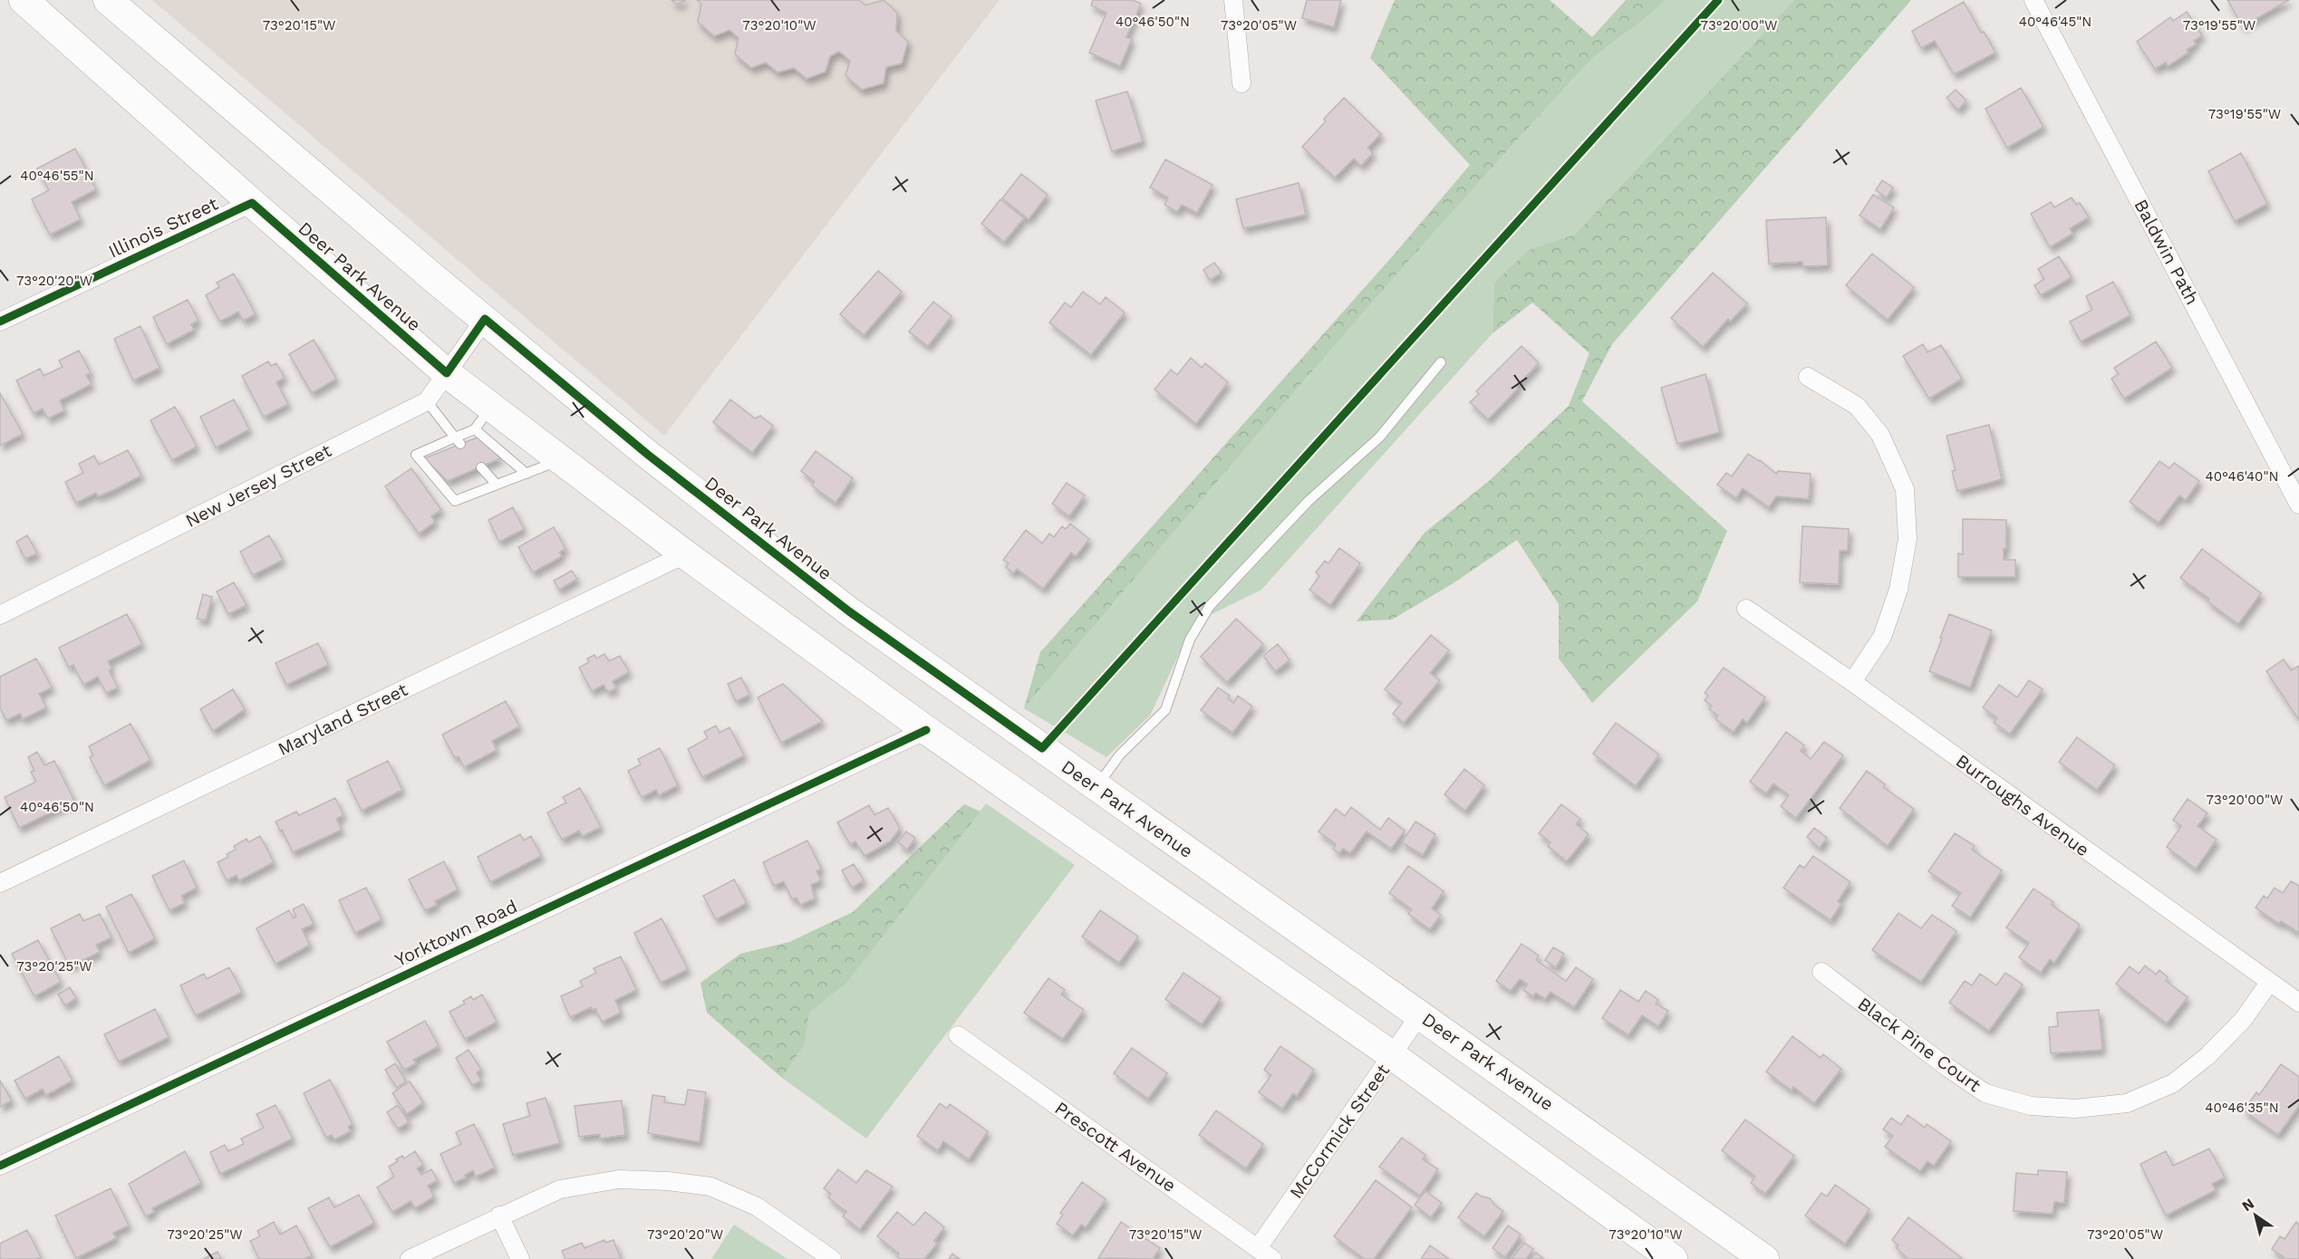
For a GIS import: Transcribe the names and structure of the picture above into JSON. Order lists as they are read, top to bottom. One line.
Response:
{"streets":{"main road":["Deer Park Avenue"],"street":["Illinois Street","Baldwin Path","New Jersey Street","Maryland Street","Burroughs Avenue","Yorktown Road","Black Pine Court","McCormick Street","Prescott Avenue"]},"crossings":[["Illinois Street","Deer Park Avenue"],["Deer Park Avenue","New Jersey Street"],["Deer Park Avenue","Maryland Street"],["Deer Park Avenue","Yorktown Road"],["Deer Park Avenue","McCormick Street"],["Burroughs Avenue","Black Pine Court"],["McCormick Street","Prescott Avenue"]],"north":"top left","coordinates":["40°46'50\"N","40°46'45\"N","73°20'10\"W","73°20'05\"W","73°20'15\"W","73°20'00\"W","73°19'55\"W","40°46'55\"N","73°20'20\"W","40°46'40\"N","73°20'25\"W","40°46'35\"N"]}
